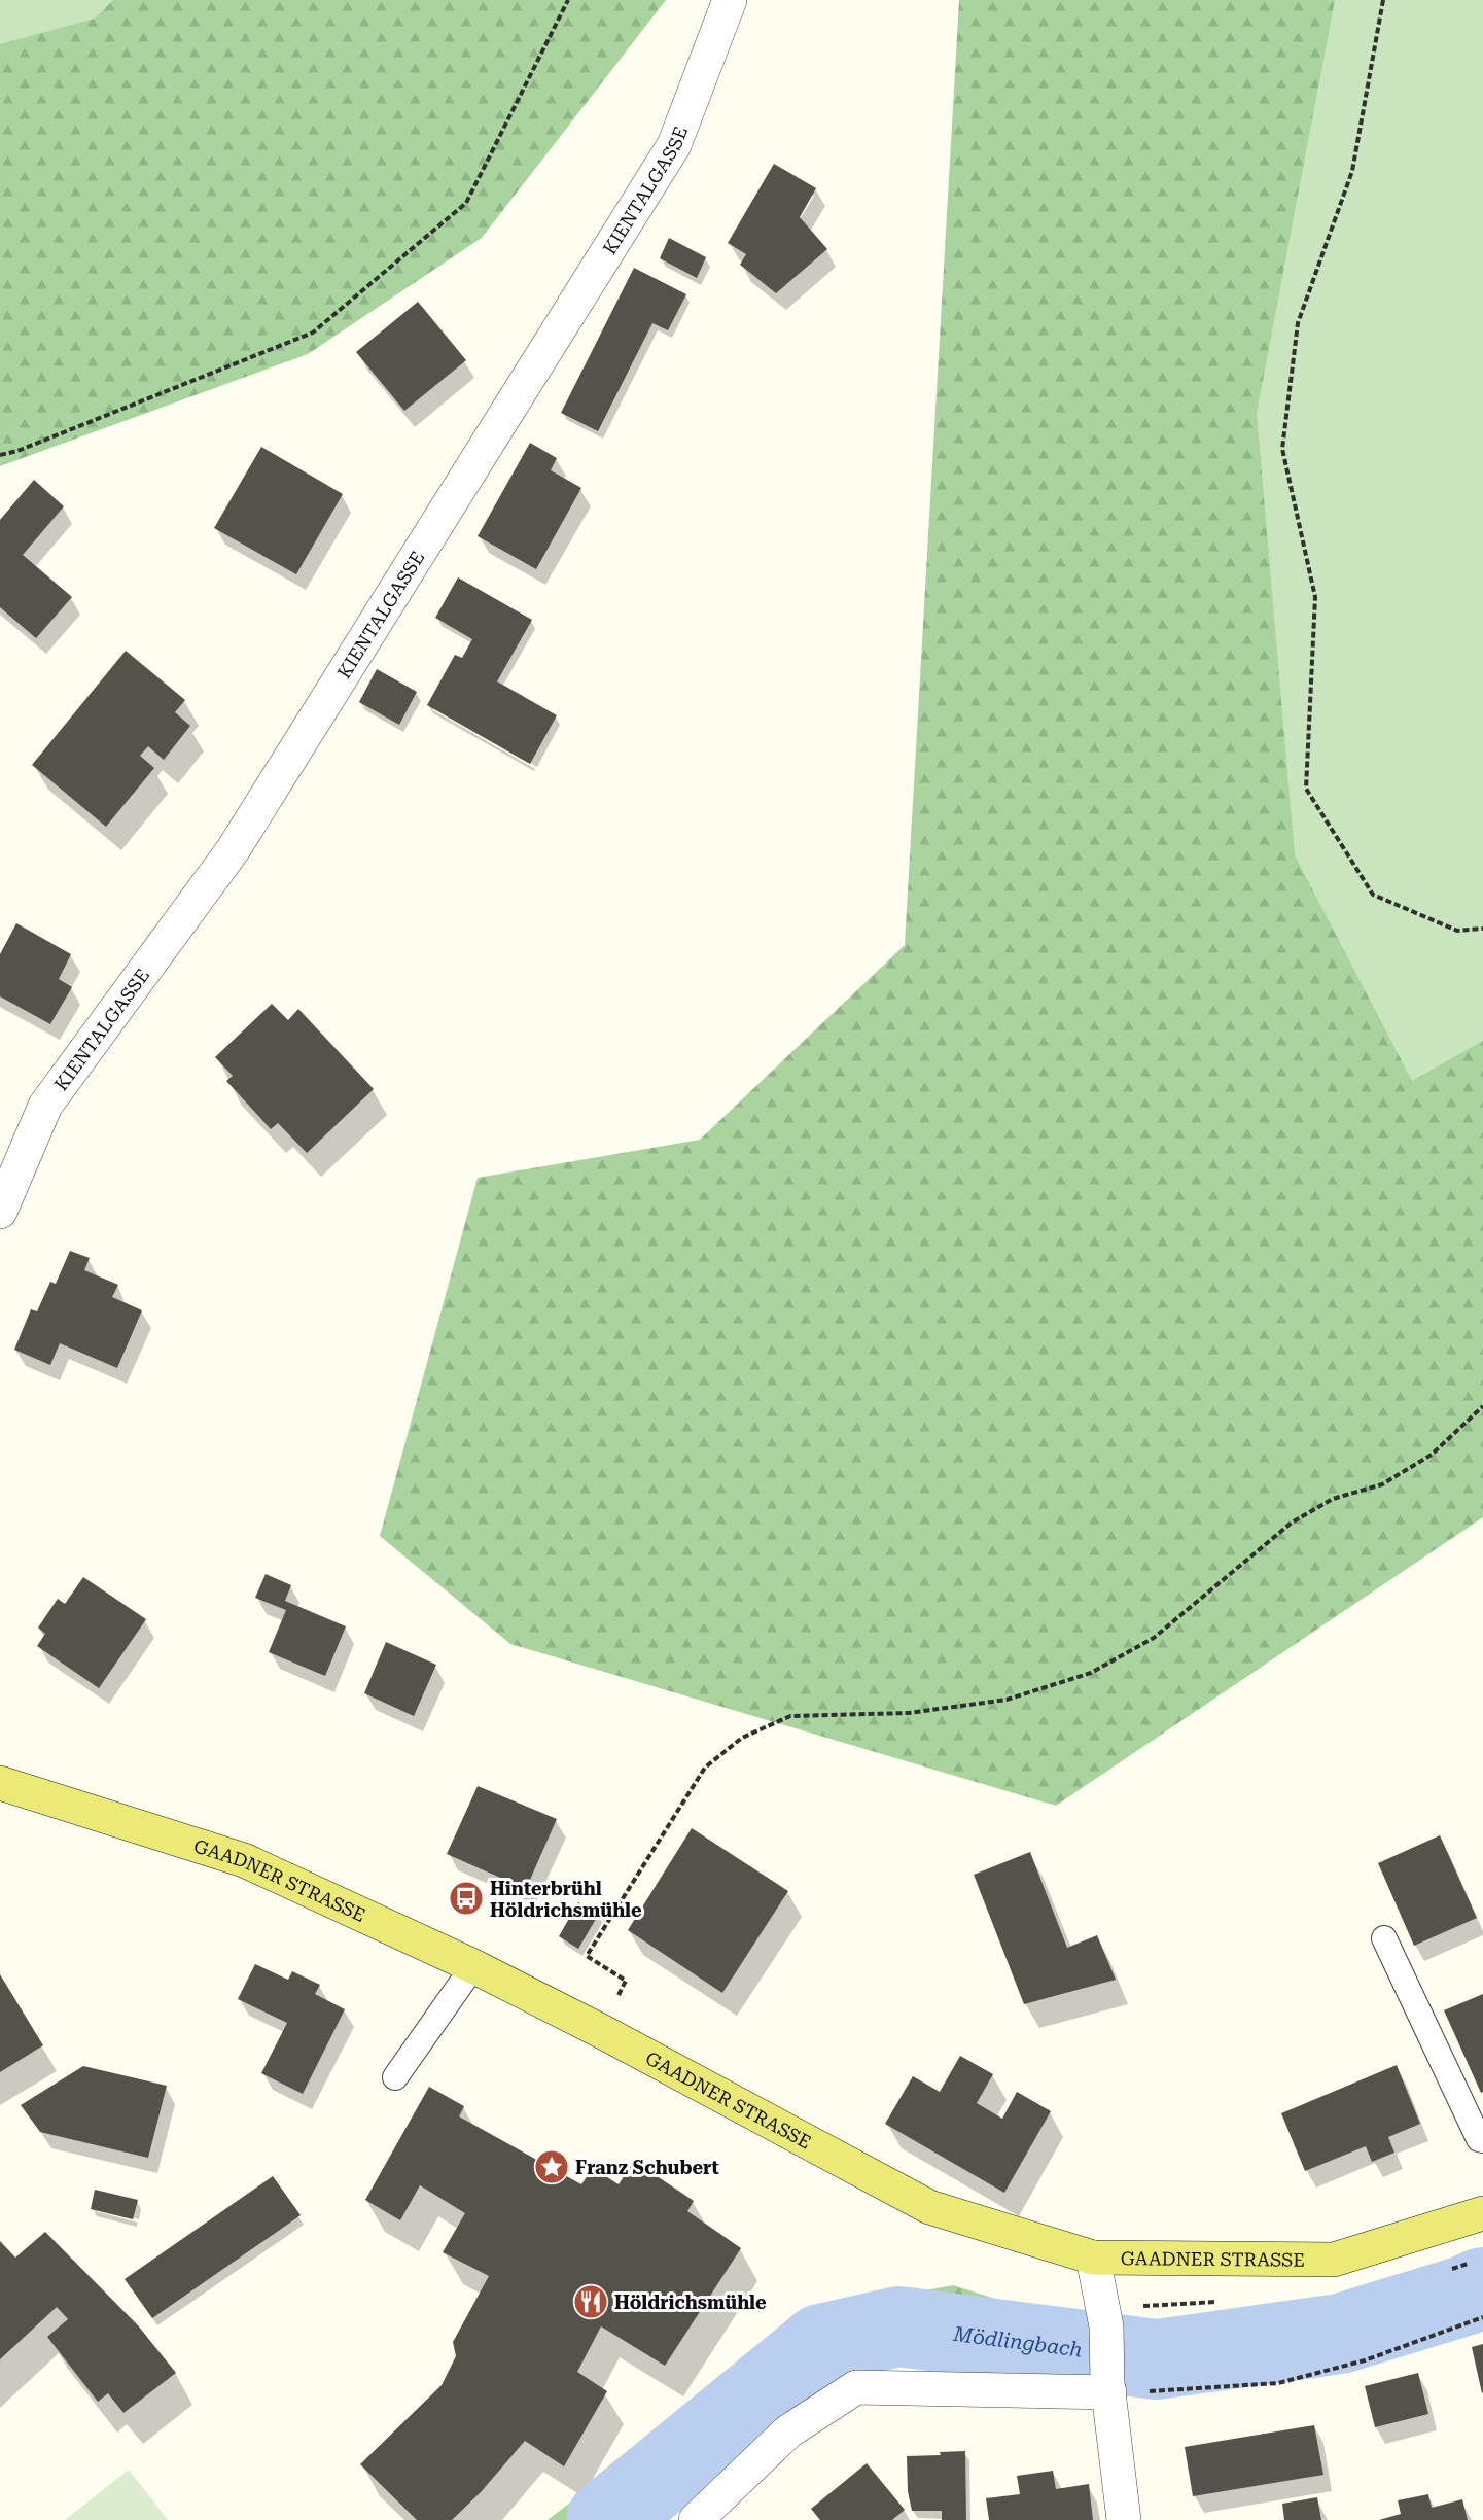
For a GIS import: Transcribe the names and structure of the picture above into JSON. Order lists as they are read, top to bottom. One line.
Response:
{"streets":{"main road":["GAADNER STRASSE"],"street":["KIENTALGASSE"]},"water":["Mödlingbach"],"places":{"bus stop":["Hinterbrühl Höldrichsmühle"],"place":["Franz Schubert"],"restaurant":["Höldrichsmühle"]}}
